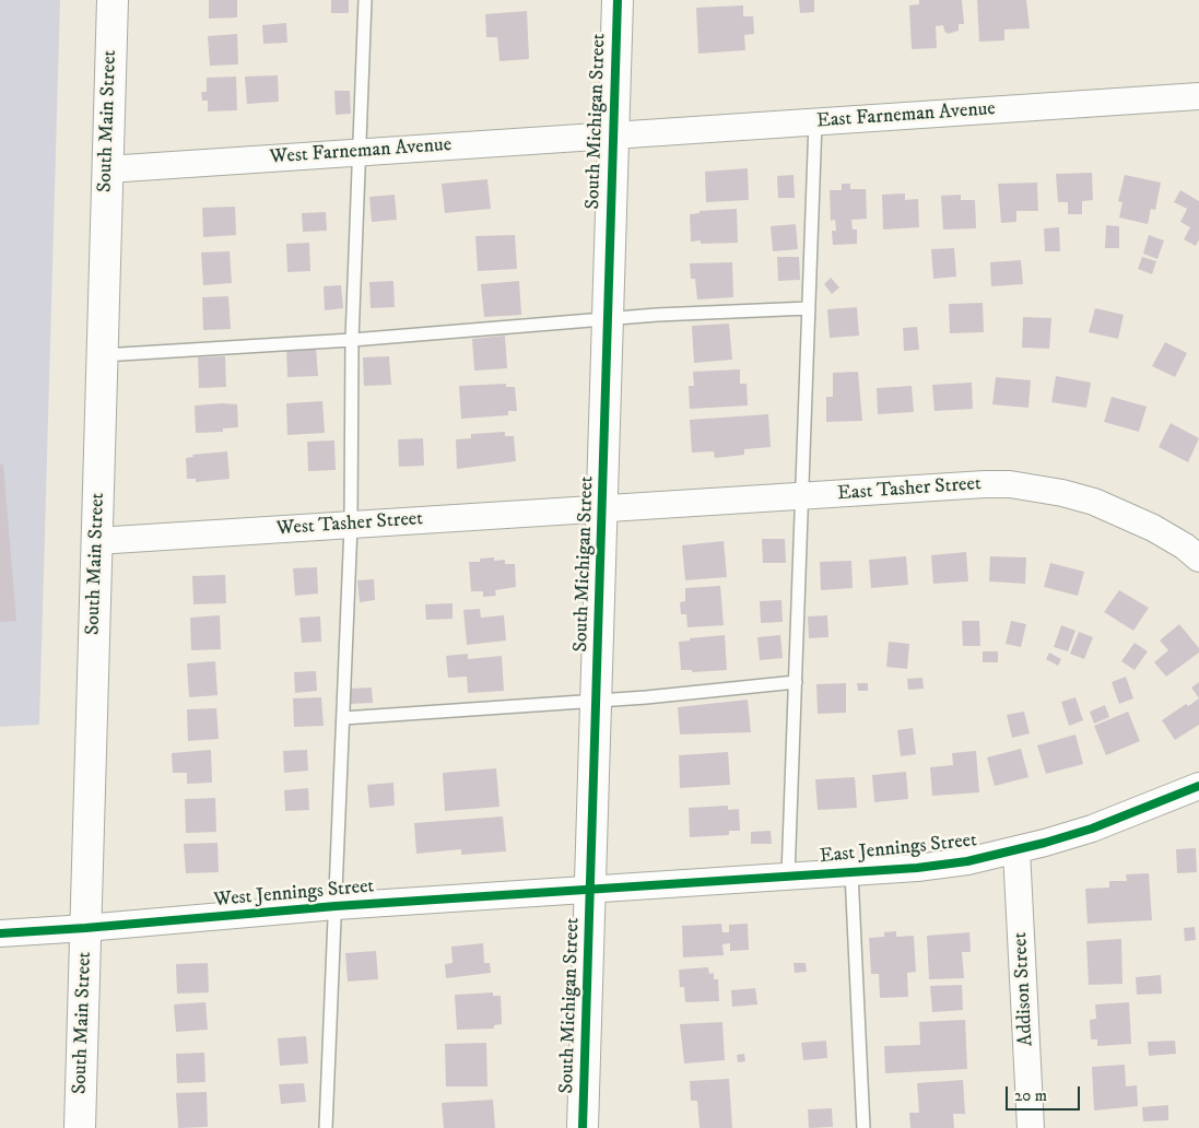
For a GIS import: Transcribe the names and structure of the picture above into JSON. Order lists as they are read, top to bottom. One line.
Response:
{"streets":{"main road":["South Main Street","South Michigan Street"],"street":["East Farneman Avenue","West Farneman Avenue","East Tasher Street","West Tasher Street","East Jennings Street","West Jennings Street","Addison Street"]},"crossings":[["East Farneman Avenue","South Michigan Street"],["East Farneman Avenue","West Farneman Avenue"],["South Main Street","West Farneman Avenue"],["South Main Street","West Tasher Street"],["South Main Street","West Jennings Street"],["South Michigan Street","West Farneman Avenue"],["South Michigan Street","East Tasher Street"],["South Michigan Street","West Tasher Street"],["South Michigan Street","East Jennings Street"],["South Michigan Street","West Jennings Street"],["East Tasher Street","West Tasher Street"],["East Jennings Street","West Jennings Street"],["East Jennings Street","Addison Street"]],"scale_bar":"20 m"}
